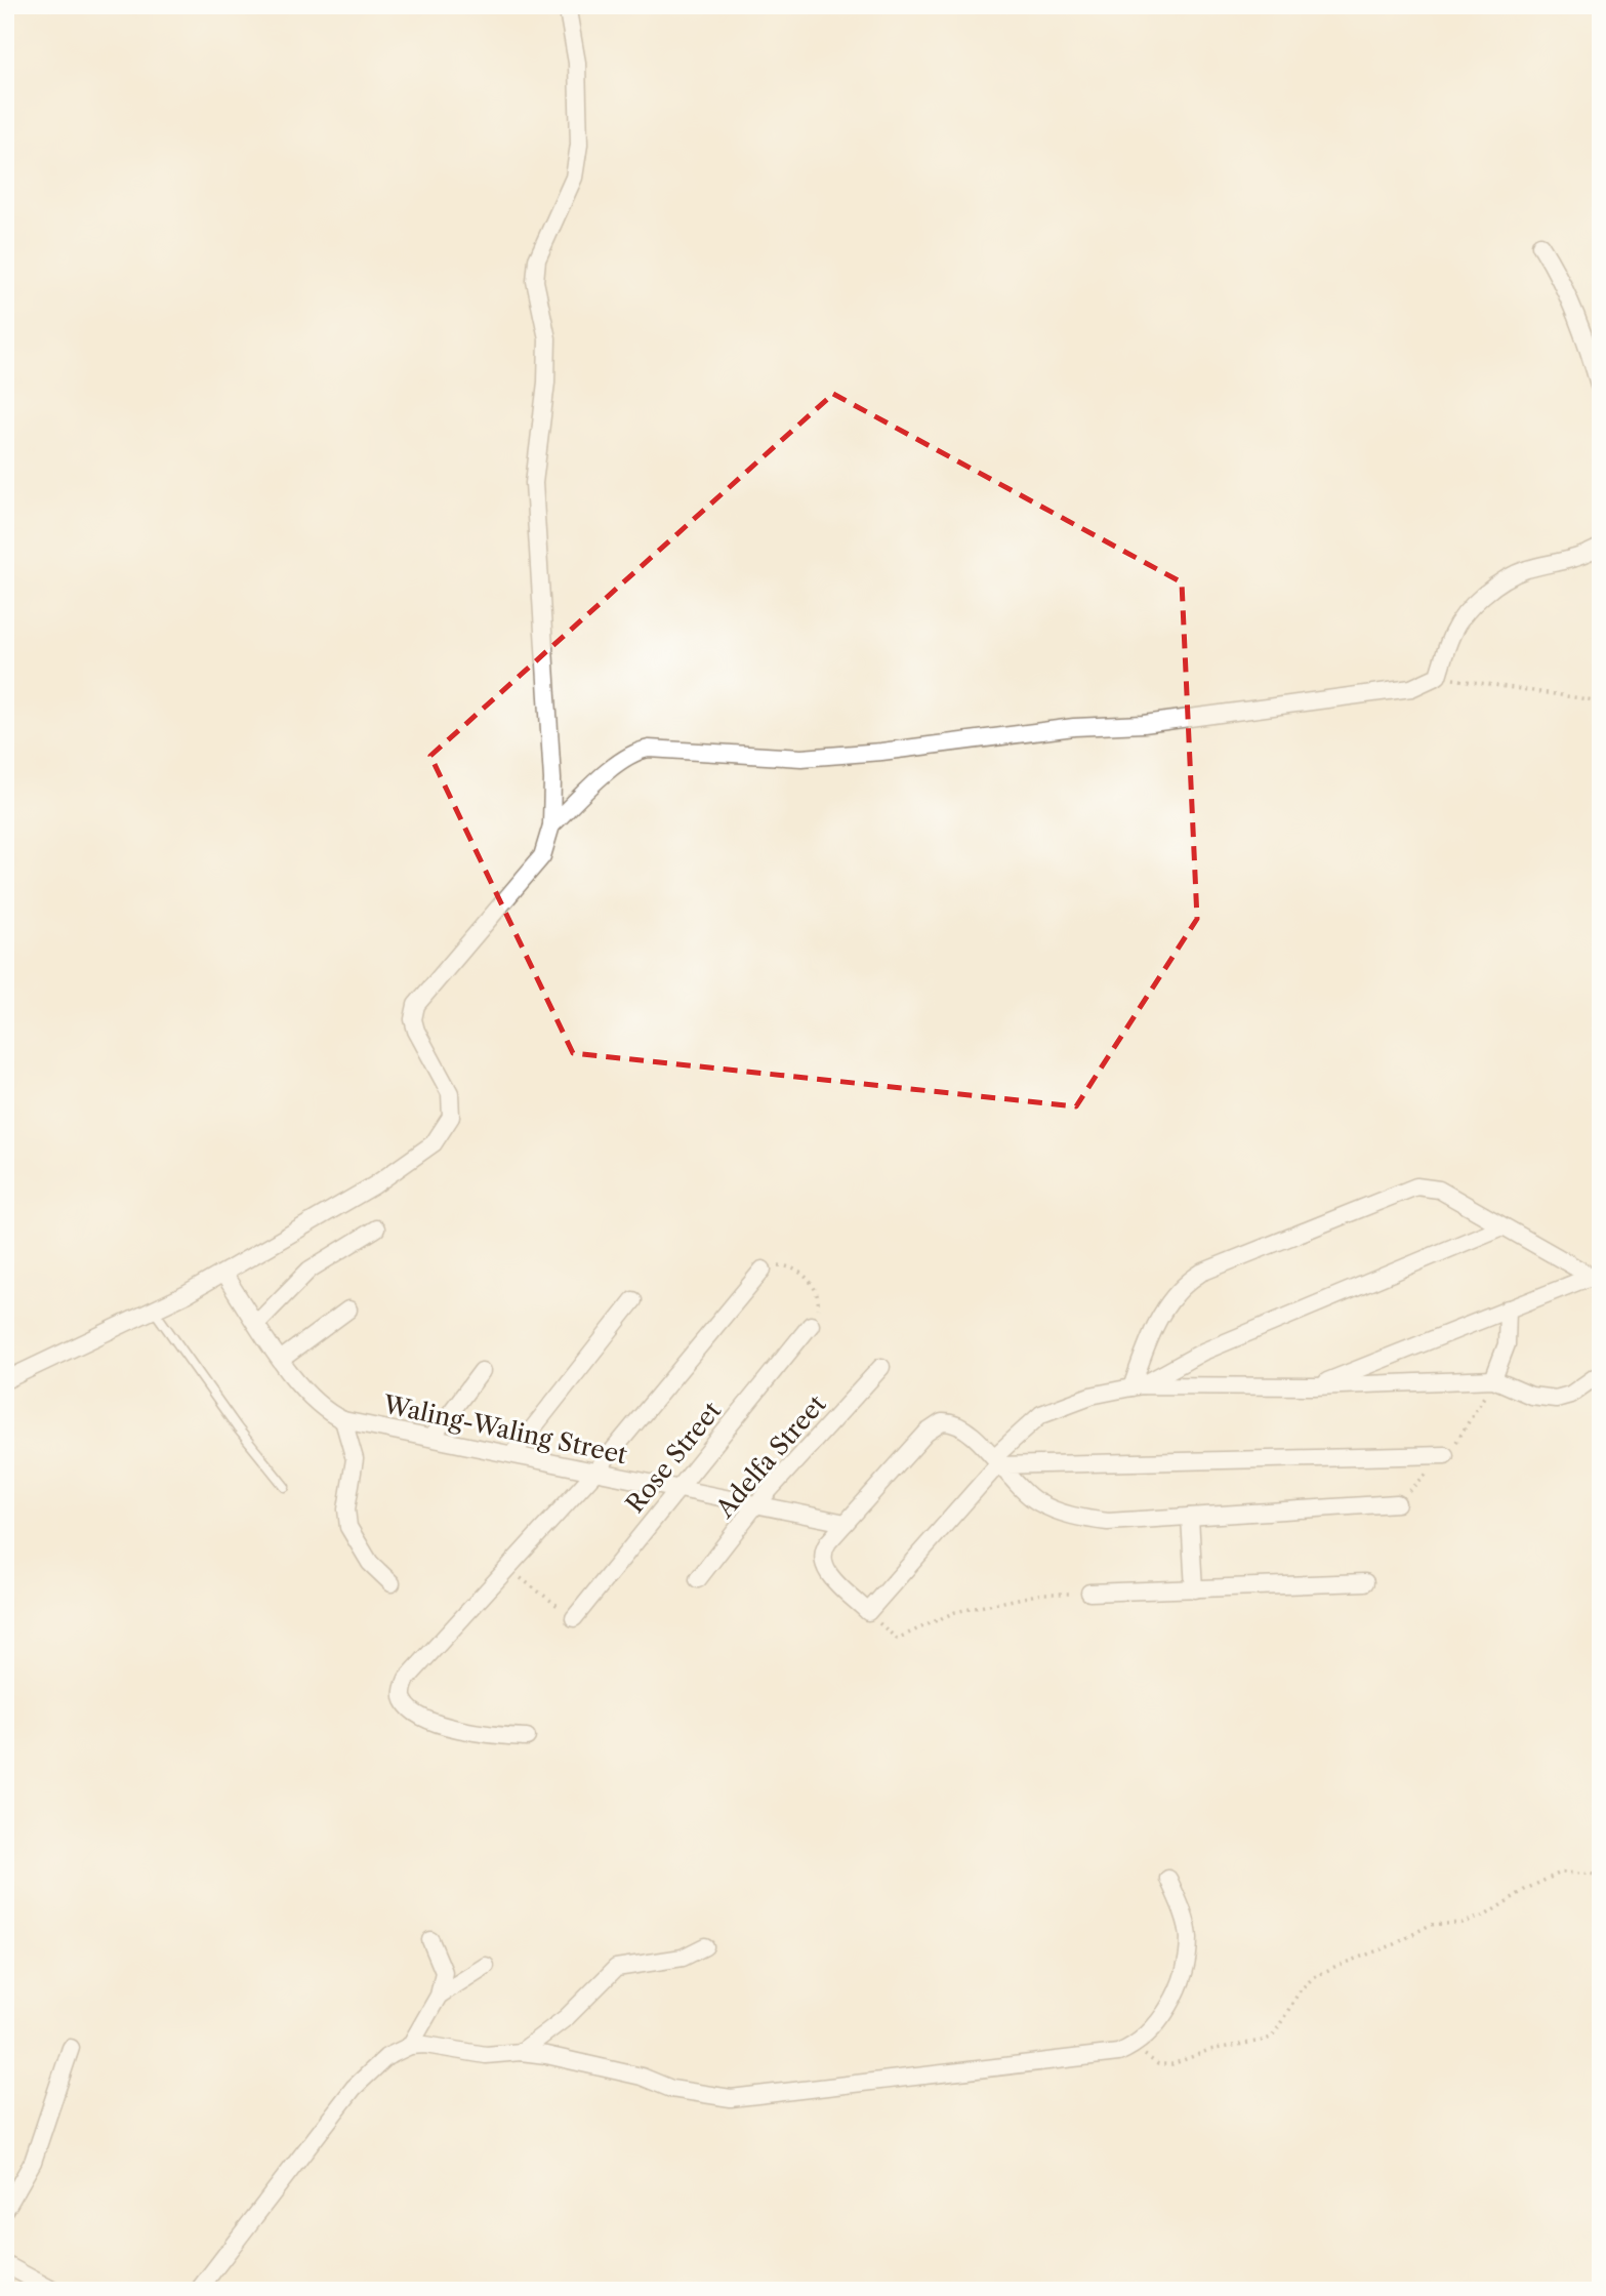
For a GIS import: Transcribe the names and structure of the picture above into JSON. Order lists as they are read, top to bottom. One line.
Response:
{"streets":{"street":["Waling-Waling Street","Adelfa Street","Rose Street"]},"crossings":[["Waling-Waling Street","Adelfa Street"],["Waling-Waling Street","Rose Street"]]}
